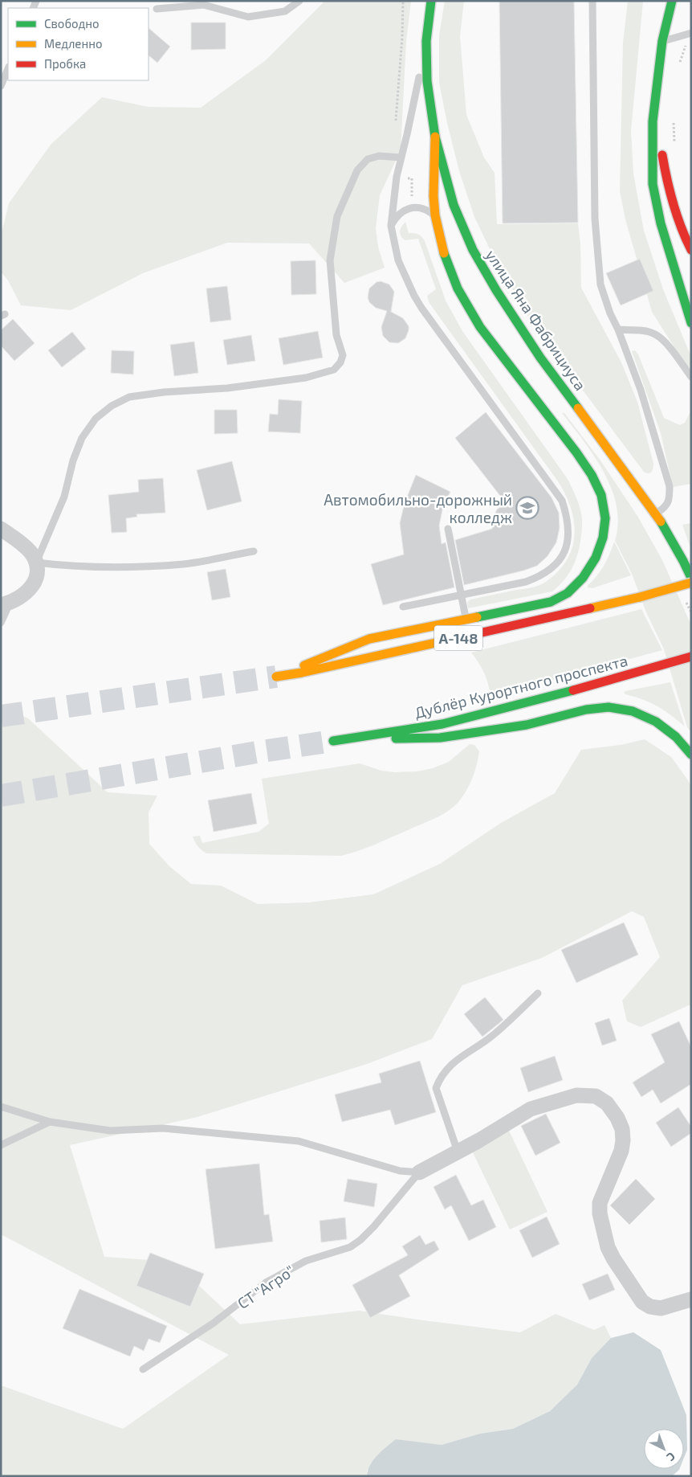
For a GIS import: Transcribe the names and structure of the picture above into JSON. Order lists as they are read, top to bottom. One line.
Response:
{"streets":{"main road":["улица Яна Фабрициуса","А-148","Дублёр Курортного проспекта"],"lane":["СТ \"Агро\""]},"crossings":[["улица Яна Фабрициуса","А-148"]],"places":{"school or university":["Автомобильно-дорожный колледж"]},"legend":["Свободно","Медленно","Пробка"],"north":"bottom right"}
